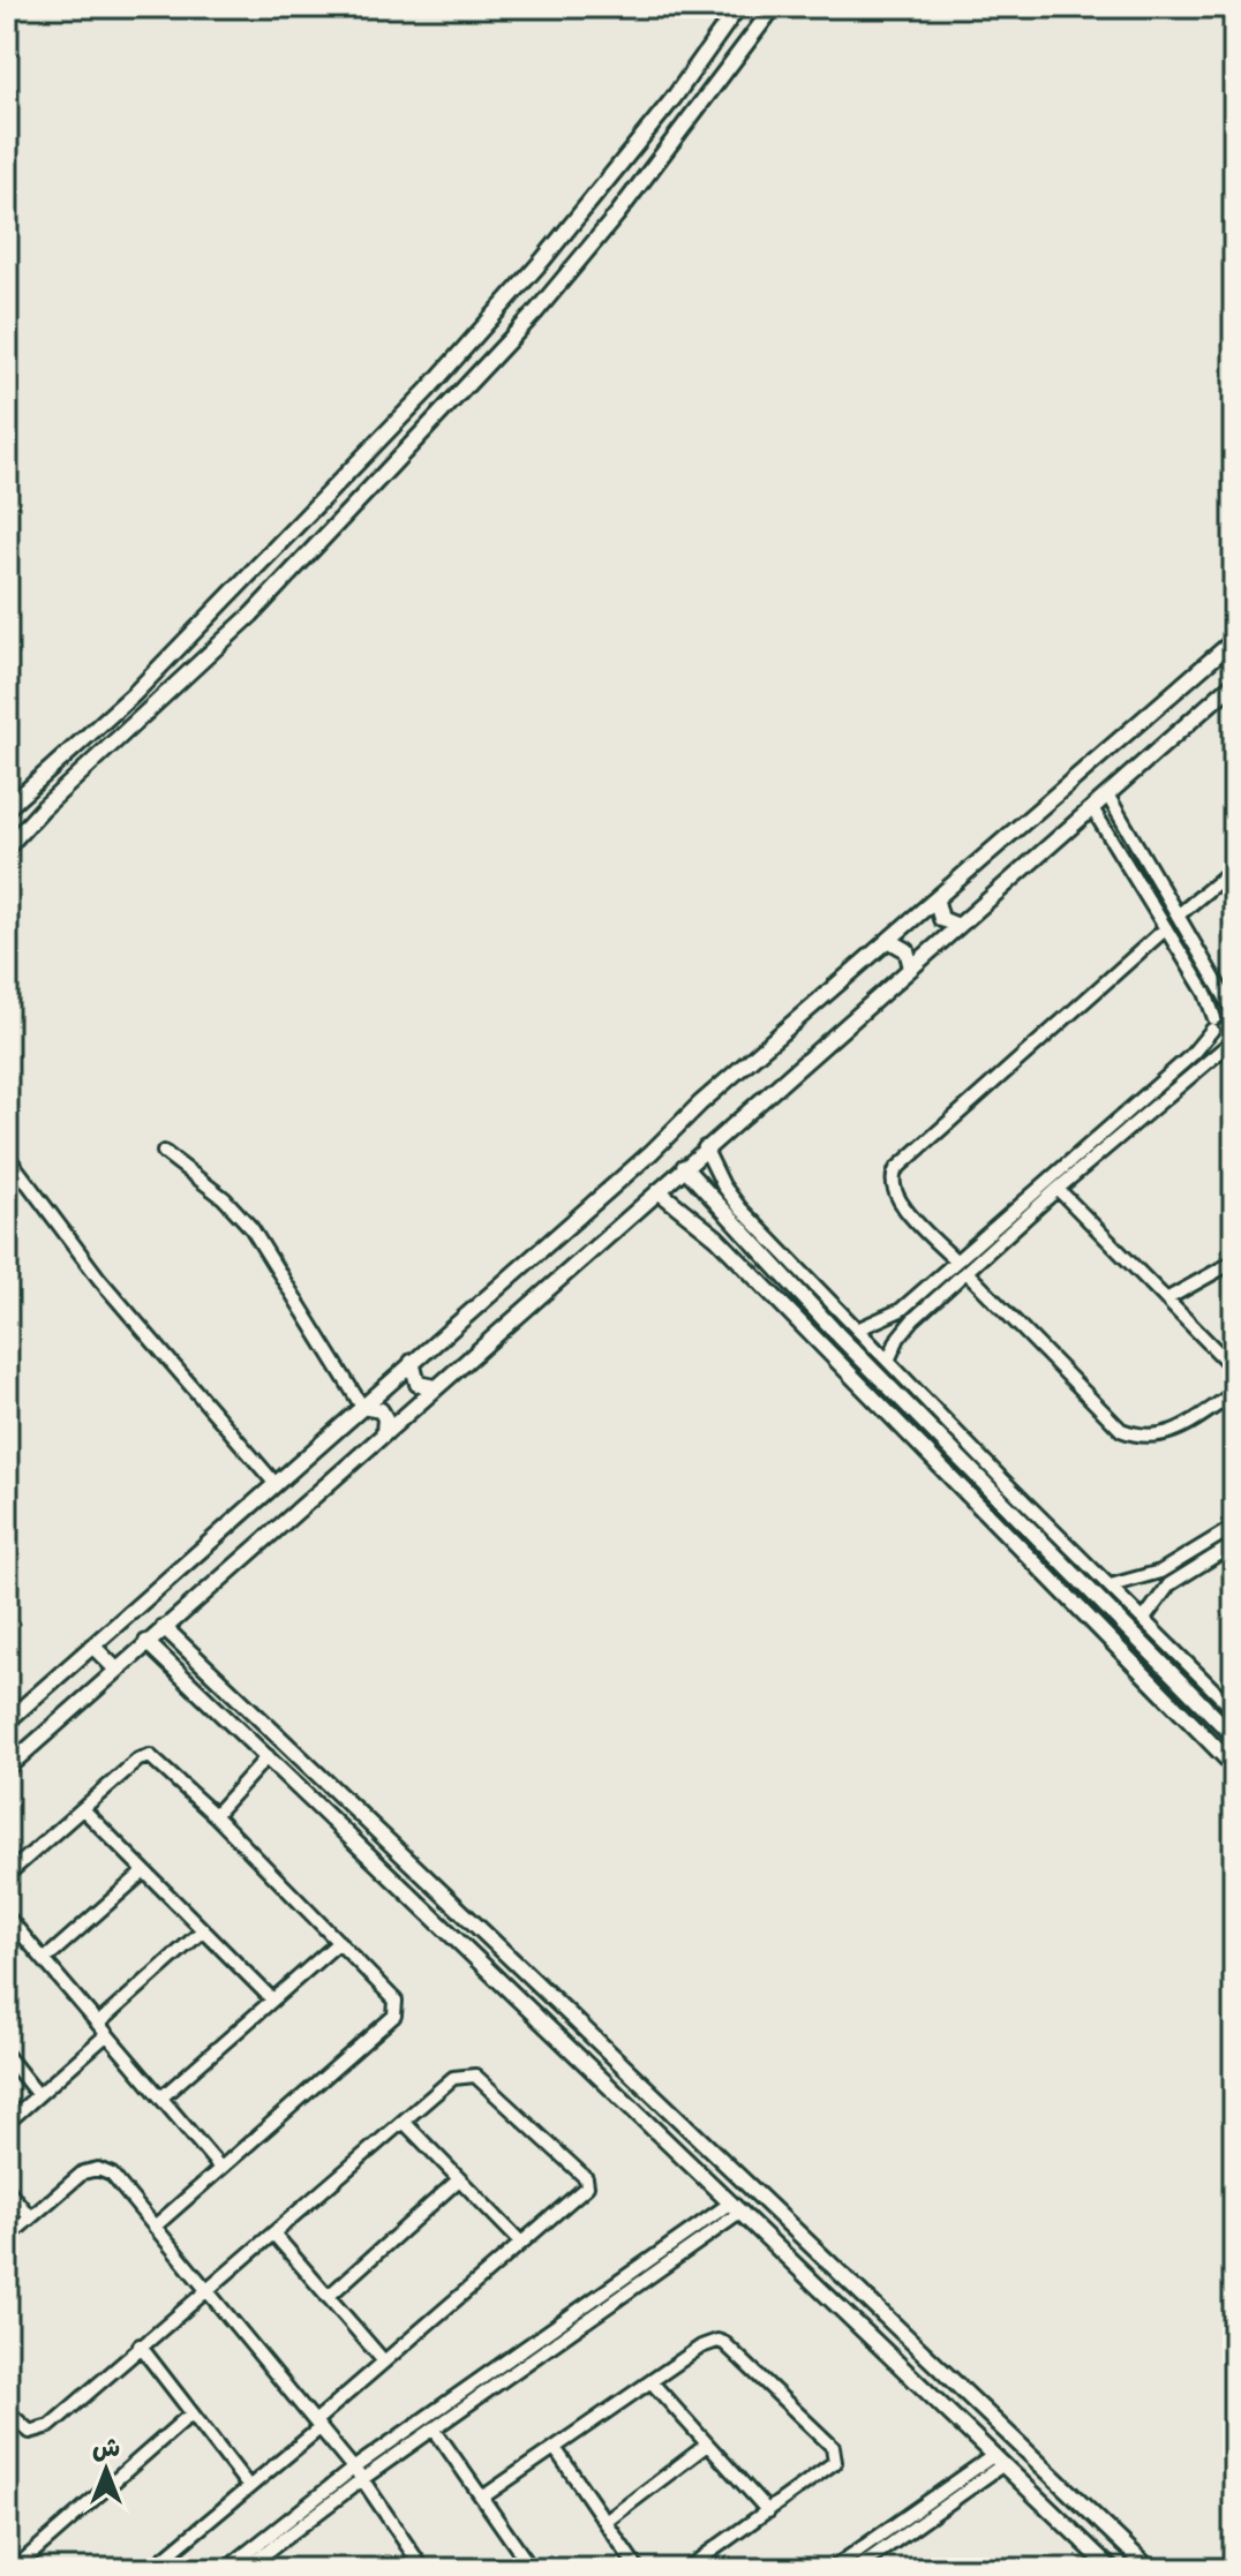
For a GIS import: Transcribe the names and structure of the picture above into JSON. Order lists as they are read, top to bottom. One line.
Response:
{"north":"top"}
